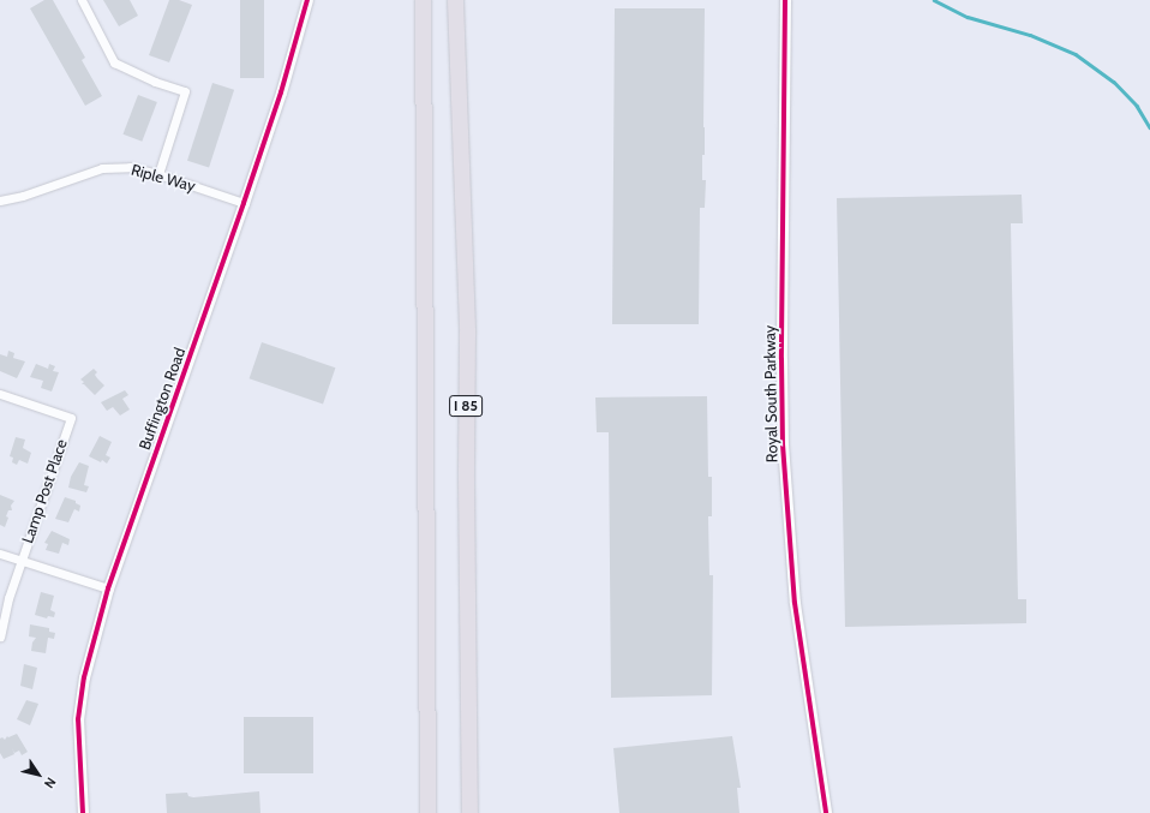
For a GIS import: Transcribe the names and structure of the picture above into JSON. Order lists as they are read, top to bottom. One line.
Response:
{"streets":{"highway":["I 85"],"street":["Riple Way","Royal South Parkway","Buffington Road","Lamp Post Place"]},"crossings":[["Riple Way","Buffington Road"]],"north":"bottom right"}
